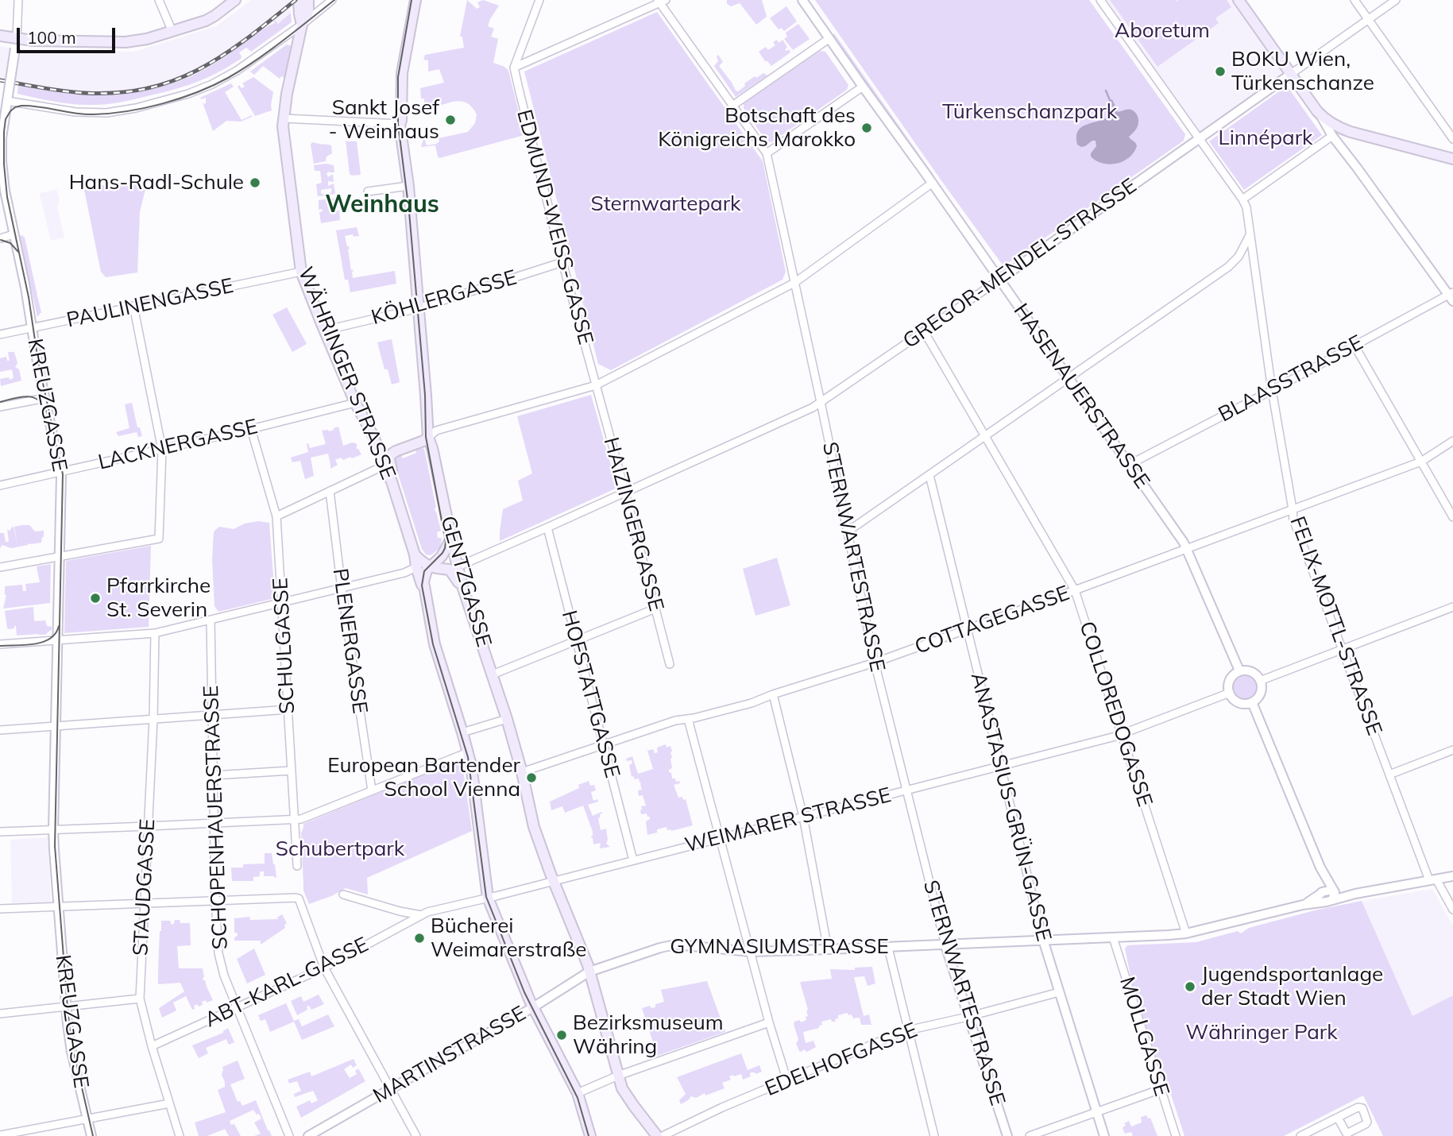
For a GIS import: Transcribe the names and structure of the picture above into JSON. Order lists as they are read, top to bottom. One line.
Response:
{"streets":{"main road":["WÄHRINGER STRASSE","GENTZGASSE"],"street":["EDMUND-WEISS-GASSE","GREGOR-MENDEL-STRASSE","KÖHLERGASSE","PAULINENGASSE","BLAASSTRASSE","HASENAUERSTRASSE","KREUZGASSE","LACKNERGASSE","HAIZINGERGASSE","STERNWARTESTRASSE","COTTAGEGASSE","FELIX-MOTTL-STRASSE","PLENERGASSE","SCHULGASSE","HOFSTATTGASSE","COLLOREDOGASSE","ANASTASIUS-GRÜN-GASSE","SCHOPENHAUERSTRASSE","WEIMARER STRASSE","STAUDGASSE","GYMNASIUMSTRASSE","ABT-KARL-GASSE","MOLLGASSE","MARTINSTRASSE","EDELHOFGASSE"]},"crossings":[["EDMUND-WEISS-GASSE","KÖHLERGASSE"],["EDMUND-WEISS-GASSE","HAIZINGERGASSE"],["GREGOR-MENDEL-STRASSE","HASENAUERSTRASSE"],["GREGOR-MENDEL-STRASSE","HAIZINGERGASSE"],["GREGOR-MENDEL-STRASSE","STERNWARTESTRASSE"],["GREGOR-MENDEL-STRASSE","GENTZGASSE"],["GREGOR-MENDEL-STRASSE","HOFSTATTGASSE"],["GREGOR-MENDEL-STRASSE","COLLOREDOGASSE"],["KÖHLERGASSE","WÄHRINGER STRASSE"],["KÖHLERGASSE","GENTZGASSE"],["PAULINENGASSE","WÄHRINGER STRASSE"],["PAULINENGASSE","KREUZGASSE"],["WÄHRINGER STRASSE","LACKNERGASSE"],["WÄHRINGER STRASSE","WEIMARER STRASSE"],["WÄHRINGER STRASSE","MARTINSTRASSE"],["BLAASSTRASSE","HASENAUERSTRASSE"],["BLAASSTRASSE","FELIX-MOTTL-STRASSE"],["HASENAUERSTRASSE","COTTAGEGASSE"],["HASENAUERSTRASSE","WEIMARER STRASSE"],["KREUZGASSE","LACKNERGASSE"],["LACKNERGASSE","SCHULGASSE"],["STERNWARTESTRASSE","COTTAGEGASSE"],["STERNWARTESTRASSE","WEIMARER STRASSE"],["STERNWARTESTRASSE","GYMNASIUMSTRASSE"],["STERNWARTESTRASSE","EDELHOFGASSE"],["GENTZGASSE","COTTAGEGASSE"],["GENTZGASSE","WEIMARER STRASSE"],["GENTZGASSE","GYMNASIUMSTRASSE"],["GENTZGASSE","MARTINSTRASSE"],["COTTAGEGASSE","FELIX-MOTTL-STRASSE"],["COTTAGEGASSE","HOFSTATTGASSE"],["COTTAGEGASSE","COLLOREDOGASSE"],["COTTAGEGASSE","ANASTASIUS-GRÜN-GASSE"],["FELIX-MOTTL-STRASSE","GYMNASIUMSTRASSE"],["HOFSTATTGASSE","WEIMARER STRASSE"],["COLLOREDOGASSE","WEIMARER STRASSE"],["COLLOREDOGASSE","GYMNASIUMSTRASSE"],["ANASTASIUS-GRÜN-GASSE","WEIMARER STRASSE"],["ANASTASIUS-GRÜN-GASSE","GYMNASIUMSTRASSE"],["ANASTASIUS-GRÜN-GASSE","EDELHOFGASSE"],["SCHOPENHAUERSTRASSE","ABT-KARL-GASSE"],["WEIMARER STRASSE","ABT-KARL-GASSE"],["STAUDGASSE","ABT-KARL-GASSE"],["GYMNASIUMSTRASSE","MOLLGASSE"],["GYMNASIUMSTRASSE","MARTINSTRASSE"]],"districts":["Weinhaus"],"parks":["Aboretum","Türkenschanzpark","Linnépark","Sternwartepark","Schubertpark","Währinger Park"],"places":["BOKU Wien, Türkenschanze","Sankt Josef - Weinhaus","Botschaft des Königreichs Marokko","Hans-Radl-Schule","Pfarrkirche St. Severin","European Bartender School Vienna","Bücherei Weimarerstraße","Jugendsportanlage der Stadt Wien","Bezirksmuseum Währing"],"scale_bar":"100 m"}
